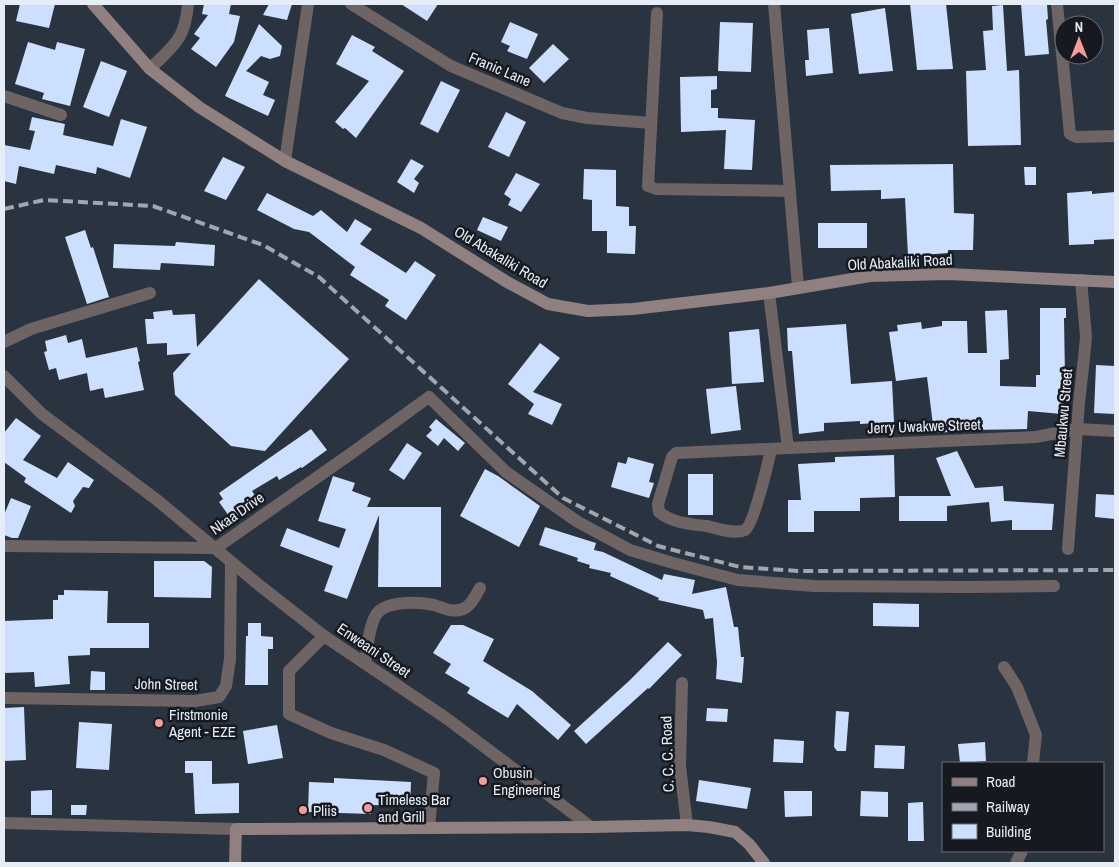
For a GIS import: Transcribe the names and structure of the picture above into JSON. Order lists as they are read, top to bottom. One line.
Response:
{"streets":{"main road":["Old Abakaliki Road"],"street":["Franic Lane","Mbaukwu Street","Jerry Uwakwe Street","Nkaa Drive","Enweani Street","John Street","C. C. C. Road"]},"crossings":[["Old Abakaliki Road","Mbaukwu Street"],["Mbaukwu Street","Jerry Uwakwe Street"],["Nkaa Drive","Enweani Street"],["Enweani Street","John Street"]],"places":["Firstmonie Agent - EZE","Obusin Engineering","Timeless Bar and Grill","Pliis"],"legend":["Road","Railway","Building"],"north":"top"}
